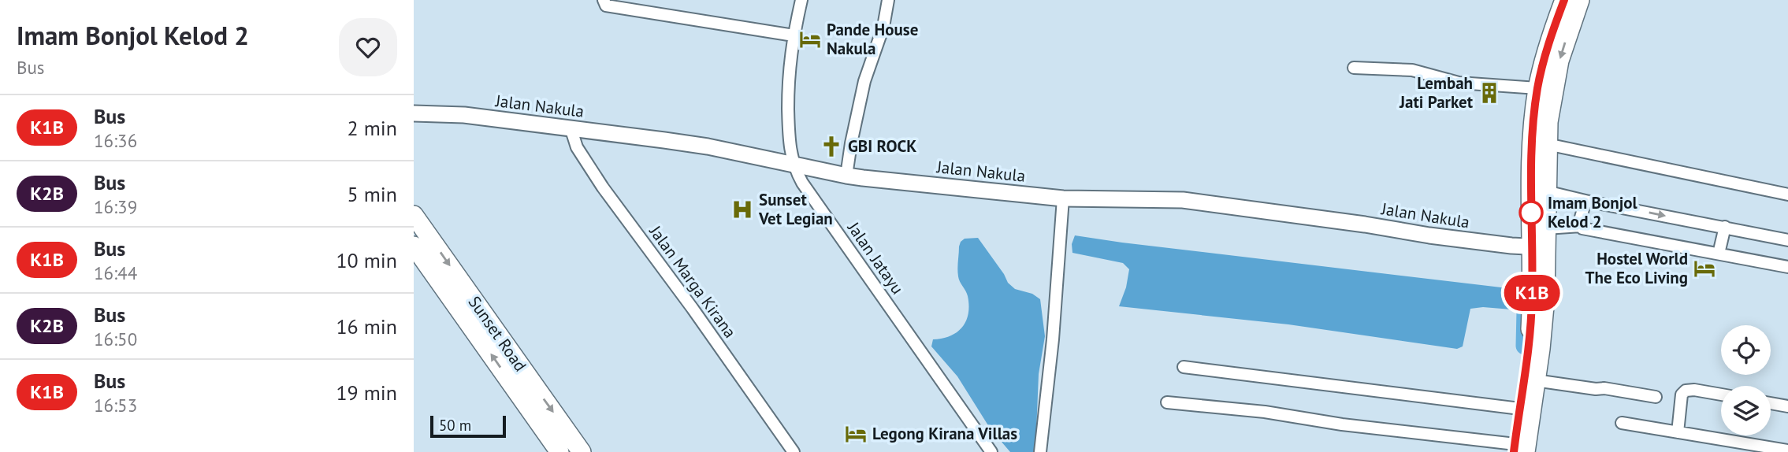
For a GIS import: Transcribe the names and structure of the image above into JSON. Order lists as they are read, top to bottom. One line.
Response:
{"streets":{"highway":["Sunset Road"],"main road":["Jalan Nakula"],"street":["Jalan Jatayu","Jalan Marga Kirana"]},"crossings":[["Jalan Nakula","Jalan Jatayu"],["Jalan Nakula","Jalan Marga Kirana"]],"places":{"hotel":["Pande House Nakula","Hostel World The Eco Living","Legong Kirana Villas"],"building":["Lembah Jati Parket"],"church":["GBI ROCK"],"hospital":["Sunset Vet Legian"],"other":["Imam Bonjol Kelod 2"]},"lines":["bus line K1B"],"scale_bar":"50 m","page":{"heading":["Imam Bonjol Kelod 2","Bus"],"on_map":"K1B","list":[{"mark":"K1B","name":"Bus","note":"16:36","value":"2 min"},{"mark":"K2B","name":"Bus","note":"16:39","value":"5 min"},{"mark":"K1B","name":"Bus","note":"16:44","value":"10 min"},{"mark":"K2B","name":"Bus","note":"16:50","value":"16 min"},{"mark":"K1B","name":"Bus","note":"16:53","value":"19 min"}],"scale":"50 m"}}
